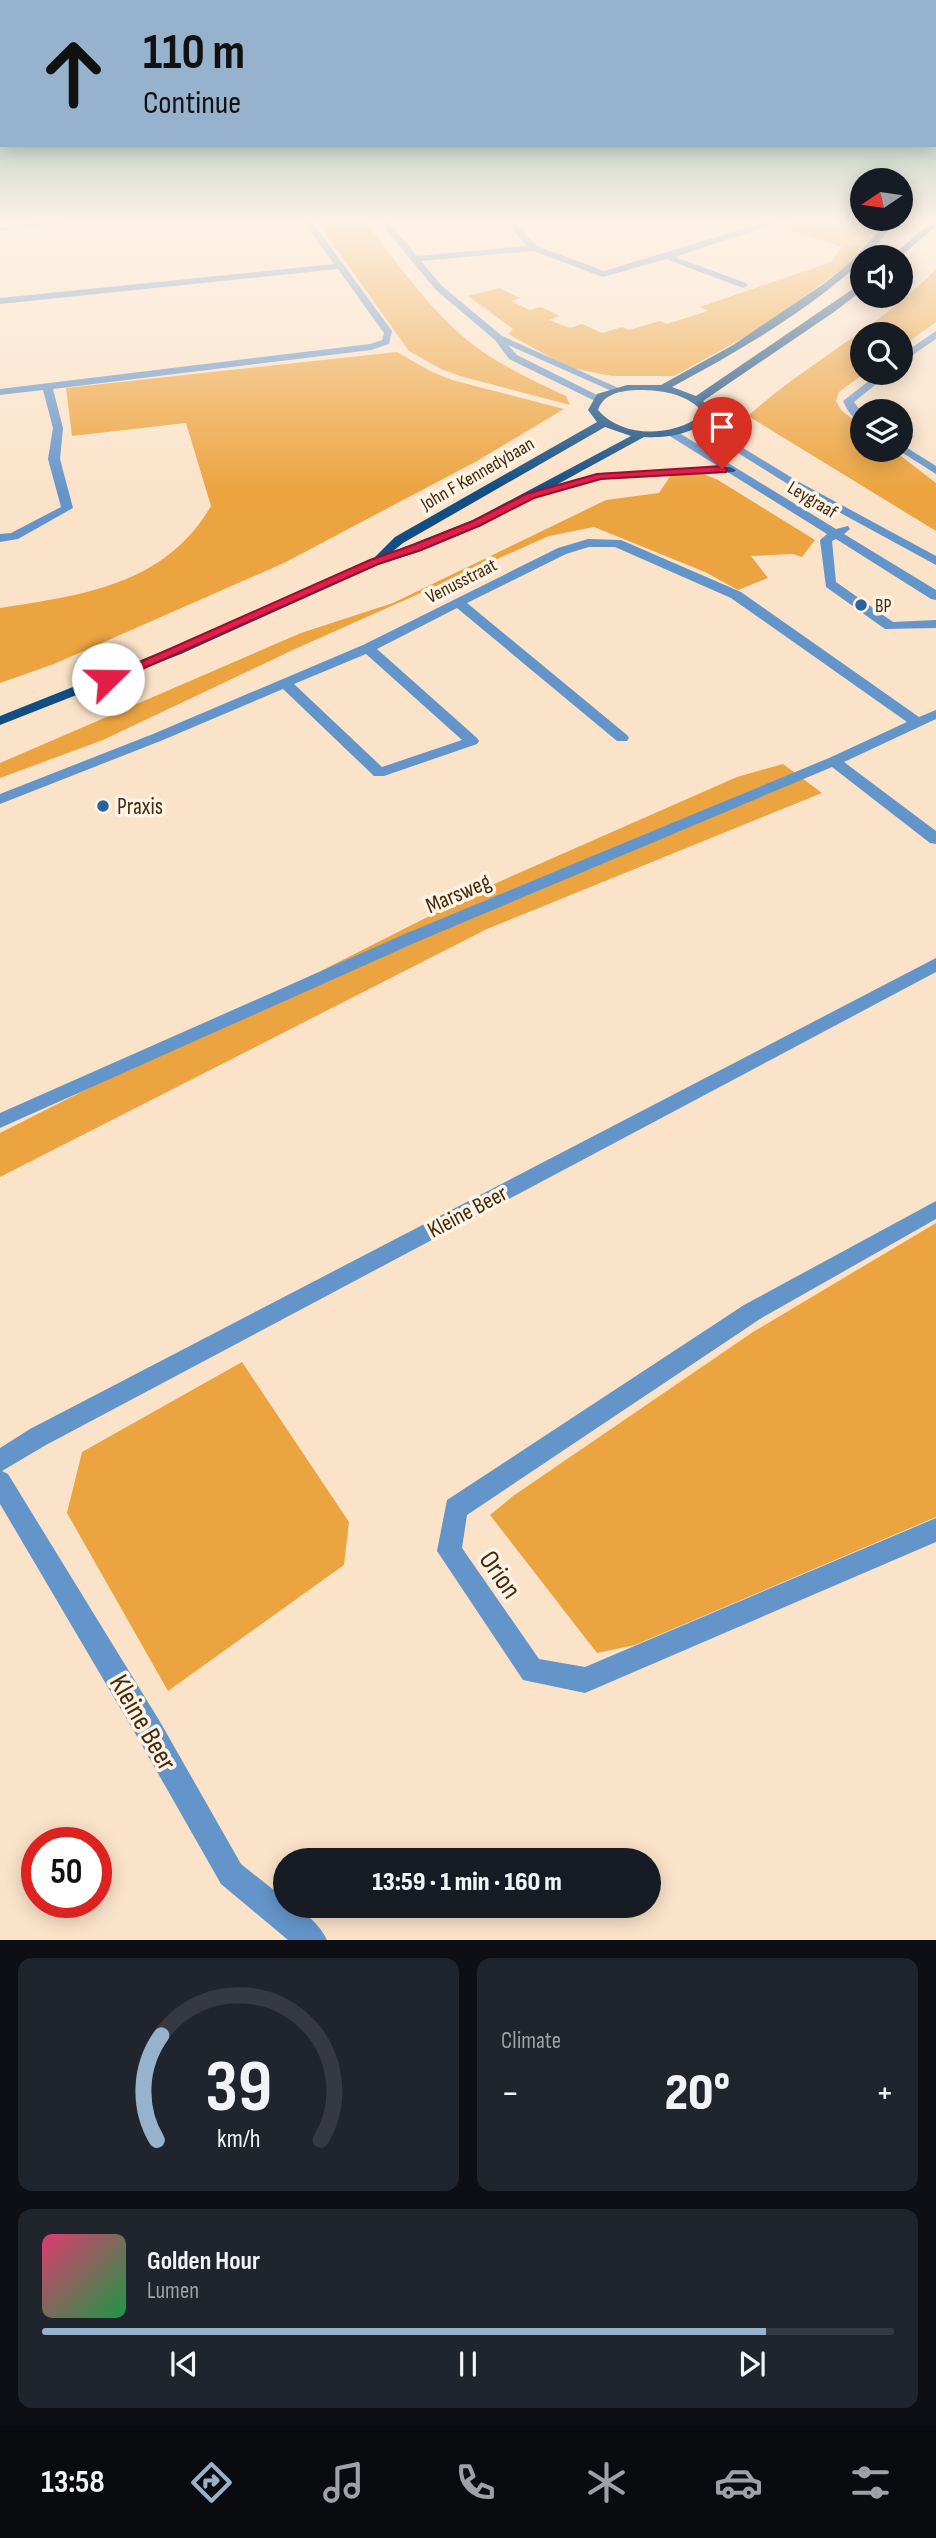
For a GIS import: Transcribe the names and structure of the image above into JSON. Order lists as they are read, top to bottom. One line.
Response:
{"streets":{"main road":["John F Kennedybaan"],"street":["Leygraaf","Venusstraat","Marsweg","Kleine Beer","Orion"]},"crossings":[["Venusstraat","Marsweg"]],"places":["BP","Praxis"],"north":"left","page":{"turn":["110 m","Continue"],"limit":"50","trip":"13:59 · 1 min · 160 m","tile":"Climate","heat":["−","20°","+"],"song":["Golden Hour","Lumen"],"tabs":"13:58","gauge":["39","km/h"]}}
